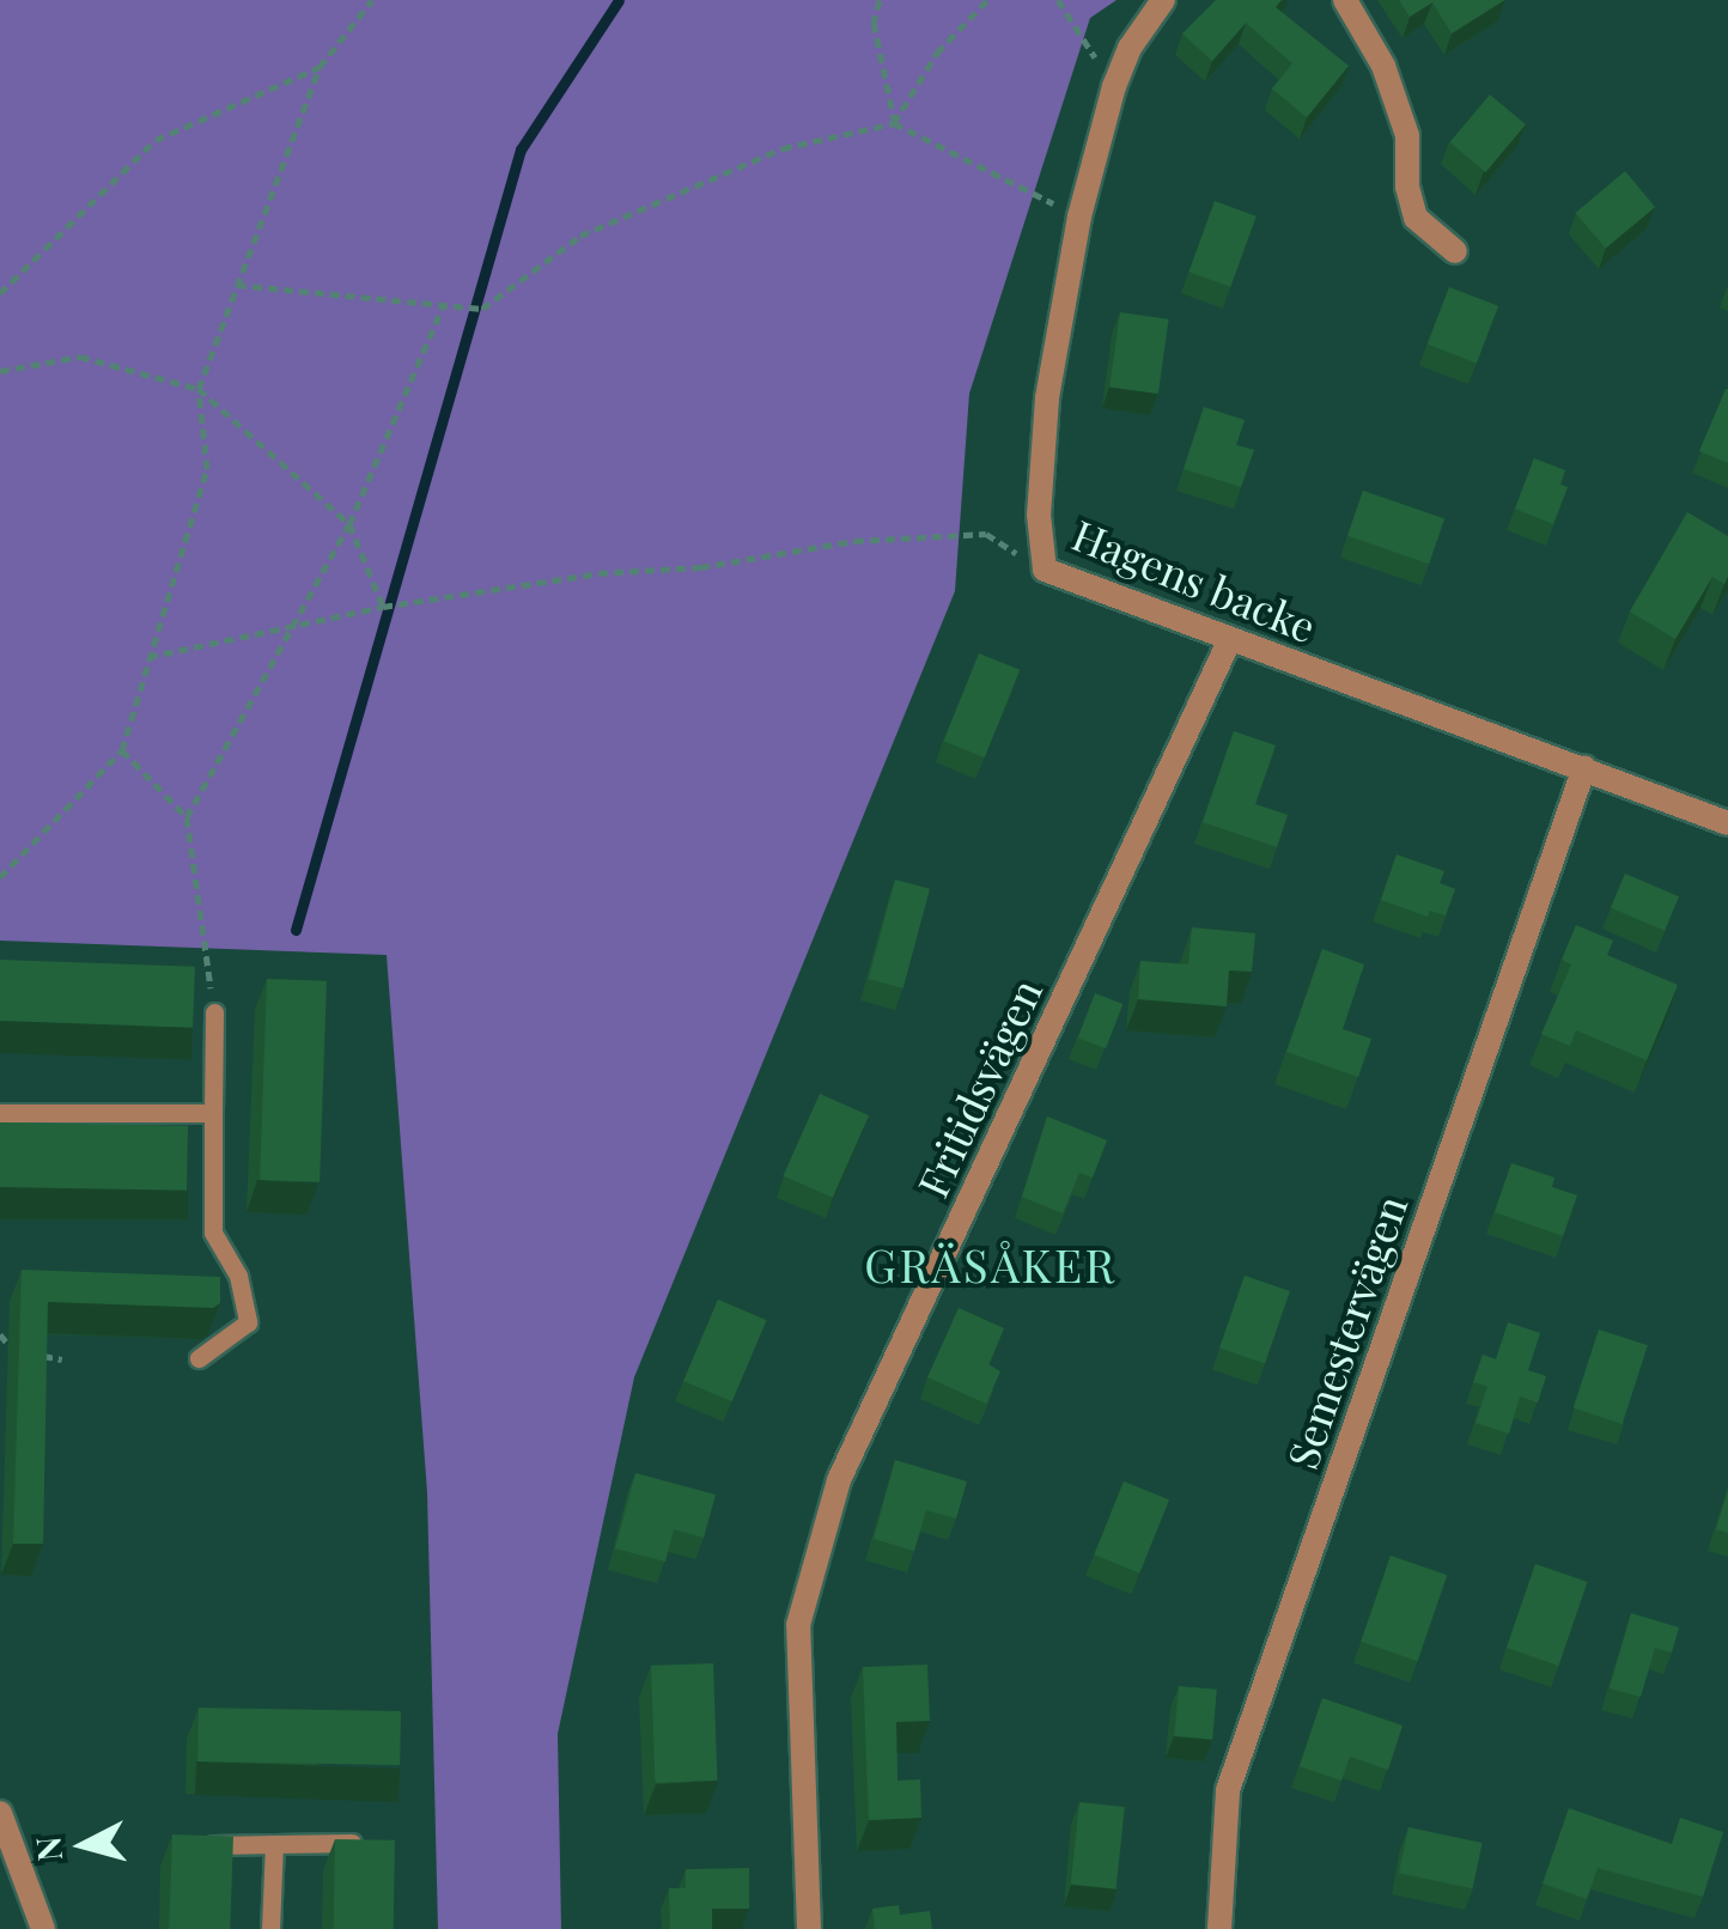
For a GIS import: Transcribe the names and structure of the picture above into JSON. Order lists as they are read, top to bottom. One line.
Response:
{"streets":{"street":["Hagens backe","Fritidsvägen","Semestervägen"]},"crossings":[["Hagens backe","Fritidsvägen"],["Hagens backe","Semestervägen"]],"districts":["GRÄSÅKER"],"north":"left"}
